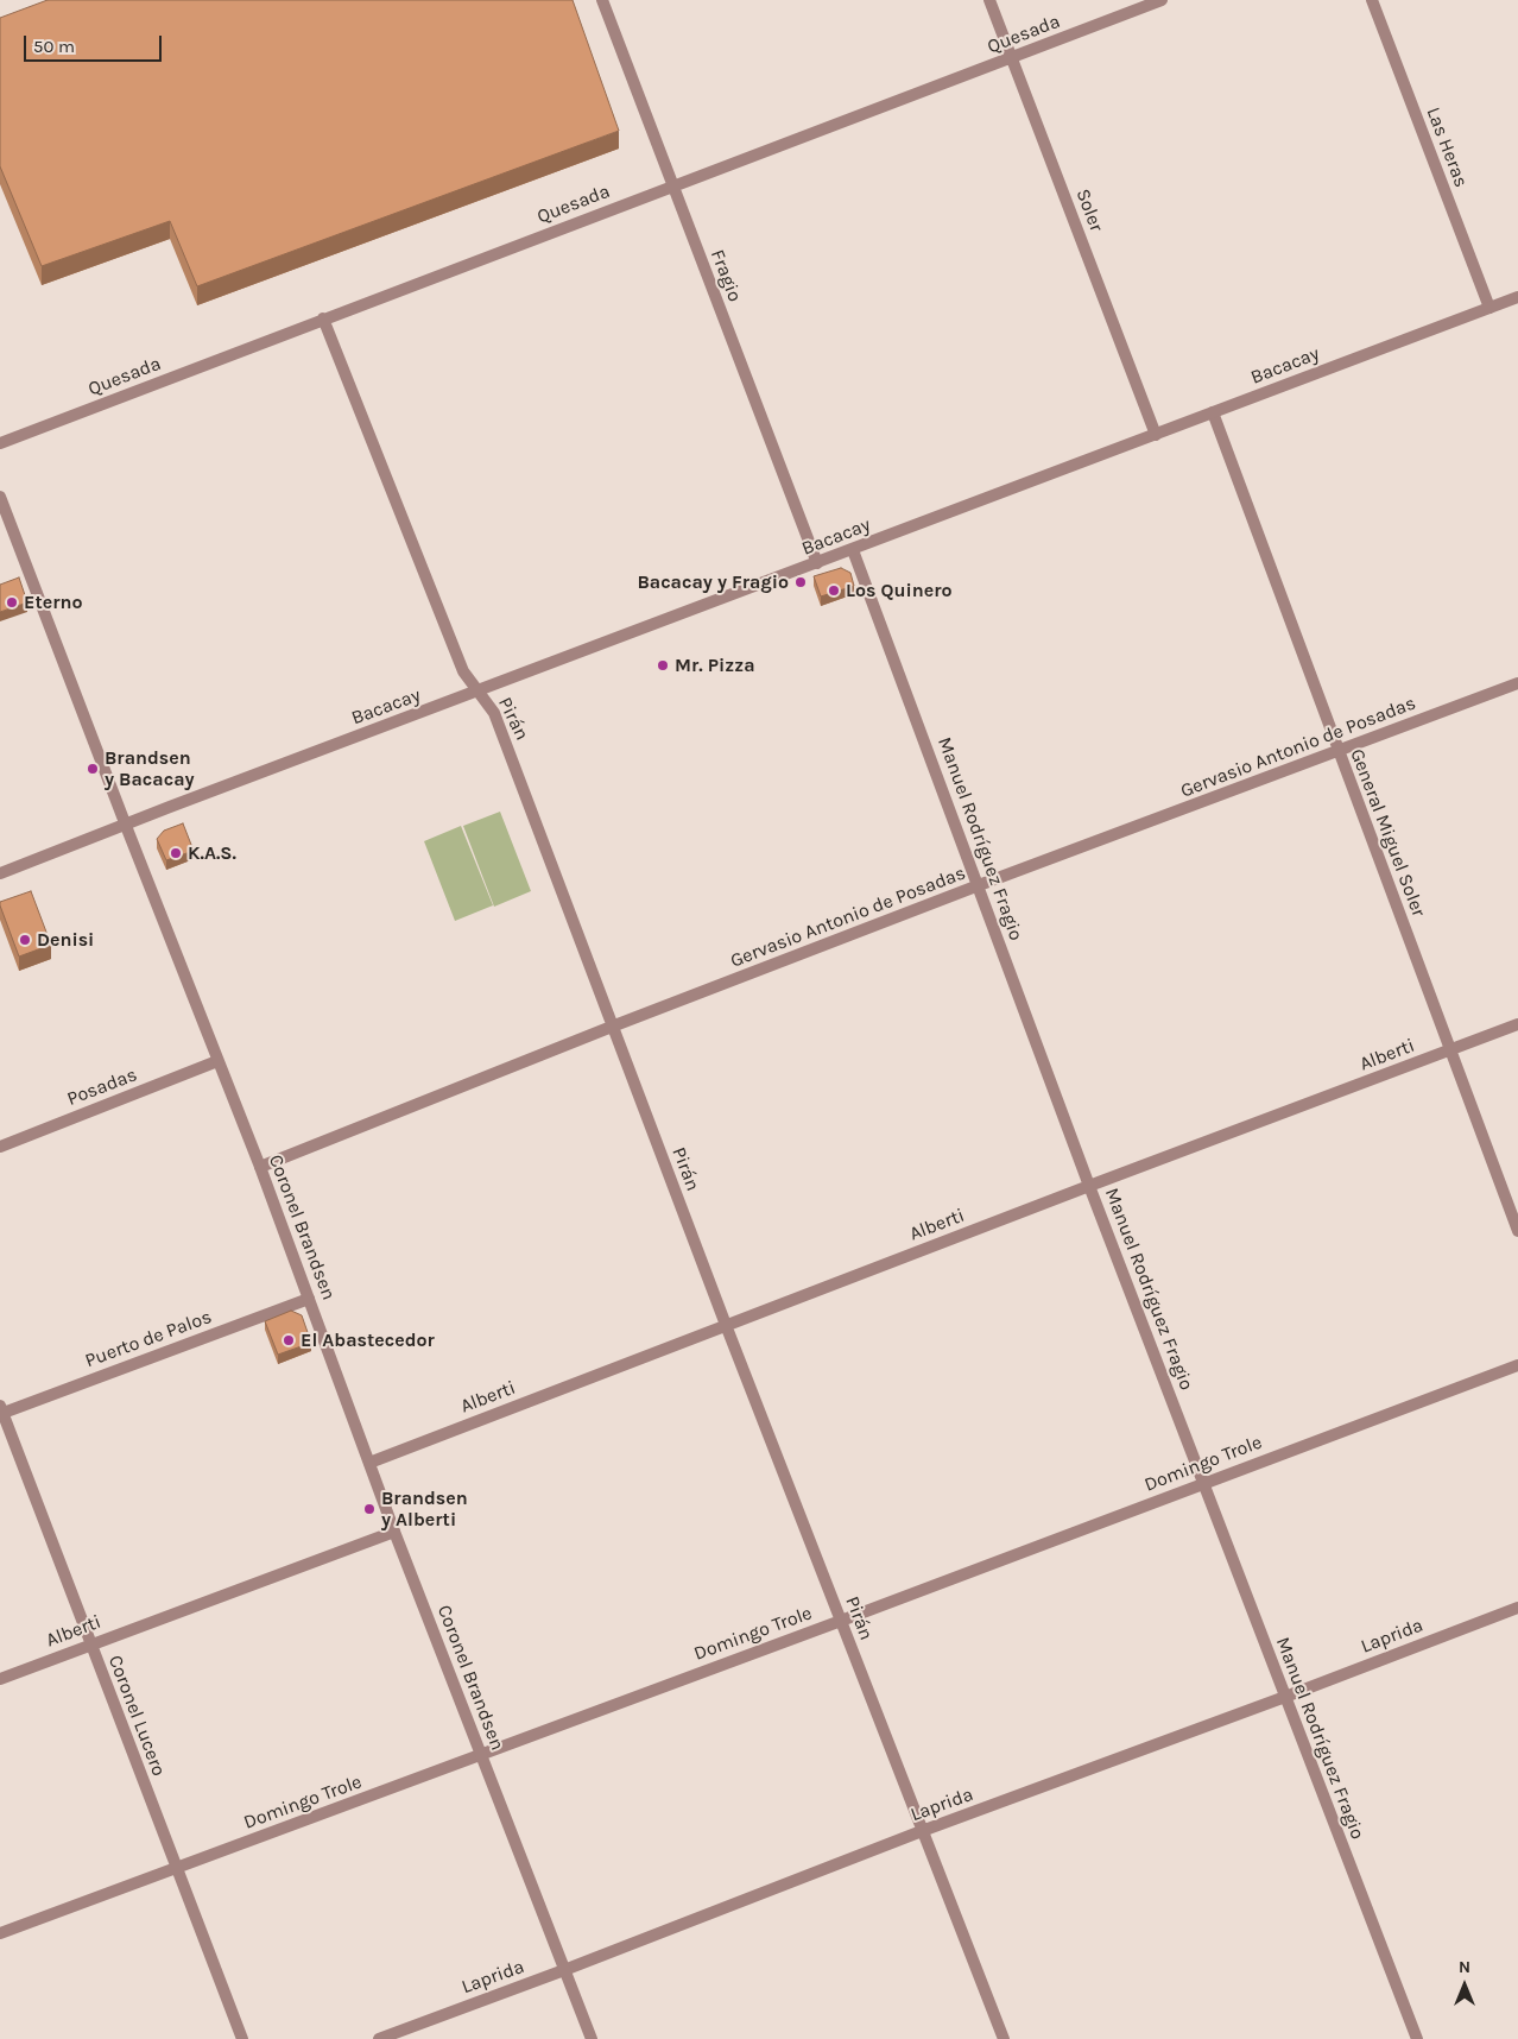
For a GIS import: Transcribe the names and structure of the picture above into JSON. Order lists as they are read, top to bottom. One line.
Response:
{"streets":{"street":["Quesada","Las Heras","Soler","Fragio","Bacacay","Pirán","Gervasio Antonio de Posadas","General Miguel Soler","Manuel Rodríguez Fragio","Alberti","Posadas","Coronel Brandsen","Puerto de Palos","Domingo Trole","Laprida","Coronel Lucero"]},"crossings":[["Quesada","Soler"],["Quesada","Fragio"],["Quesada","Pirán"],["Las Heras","Bacacay"],["Soler","Bacacay"],["Fragio","Bacacay"],["Bacacay","Pirán"],["Bacacay","General Miguel Soler"],["Bacacay","Manuel Rodríguez Fragio"],["Bacacay","Coronel Brandsen"],["Pirán","Gervasio Antonio de Posadas"],["Pirán","Alberti"],["Pirán","Domingo Trole"],["Pirán","Laprida"],["Gervasio Antonio de Posadas","General Miguel Soler"],["Gervasio Antonio de Posadas","Manuel Rodríguez Fragio"],["Gervasio Antonio de Posadas","Coronel Brandsen"],["General Miguel Soler","Alberti"],["Manuel Rodríguez Fragio","Alberti"],["Manuel Rodríguez Fragio","Domingo Trole"],["Manuel Rodríguez Fragio","Laprida"],["Alberti","Coronel Brandsen"],["Alberti","Coronel Lucero"],["Posadas","Coronel Brandsen"],["Coronel Brandsen","Puerto de Palos"],["Coronel Brandsen","Domingo Trole"],["Coronel Brandsen","Laprida"],["Puerto de Palos","Coronel Lucero"],["Domingo Trole","Coronel Lucero"]],"places":["Bacacay y Fragio","Los Quinero","Eterno","Mr. Pizza","Brandsen y Bacacay","K.A.S.","Denisi","El Abastecedor","Brandsen y Alberti"],"scale_bar":"50 m","north":"top"}
